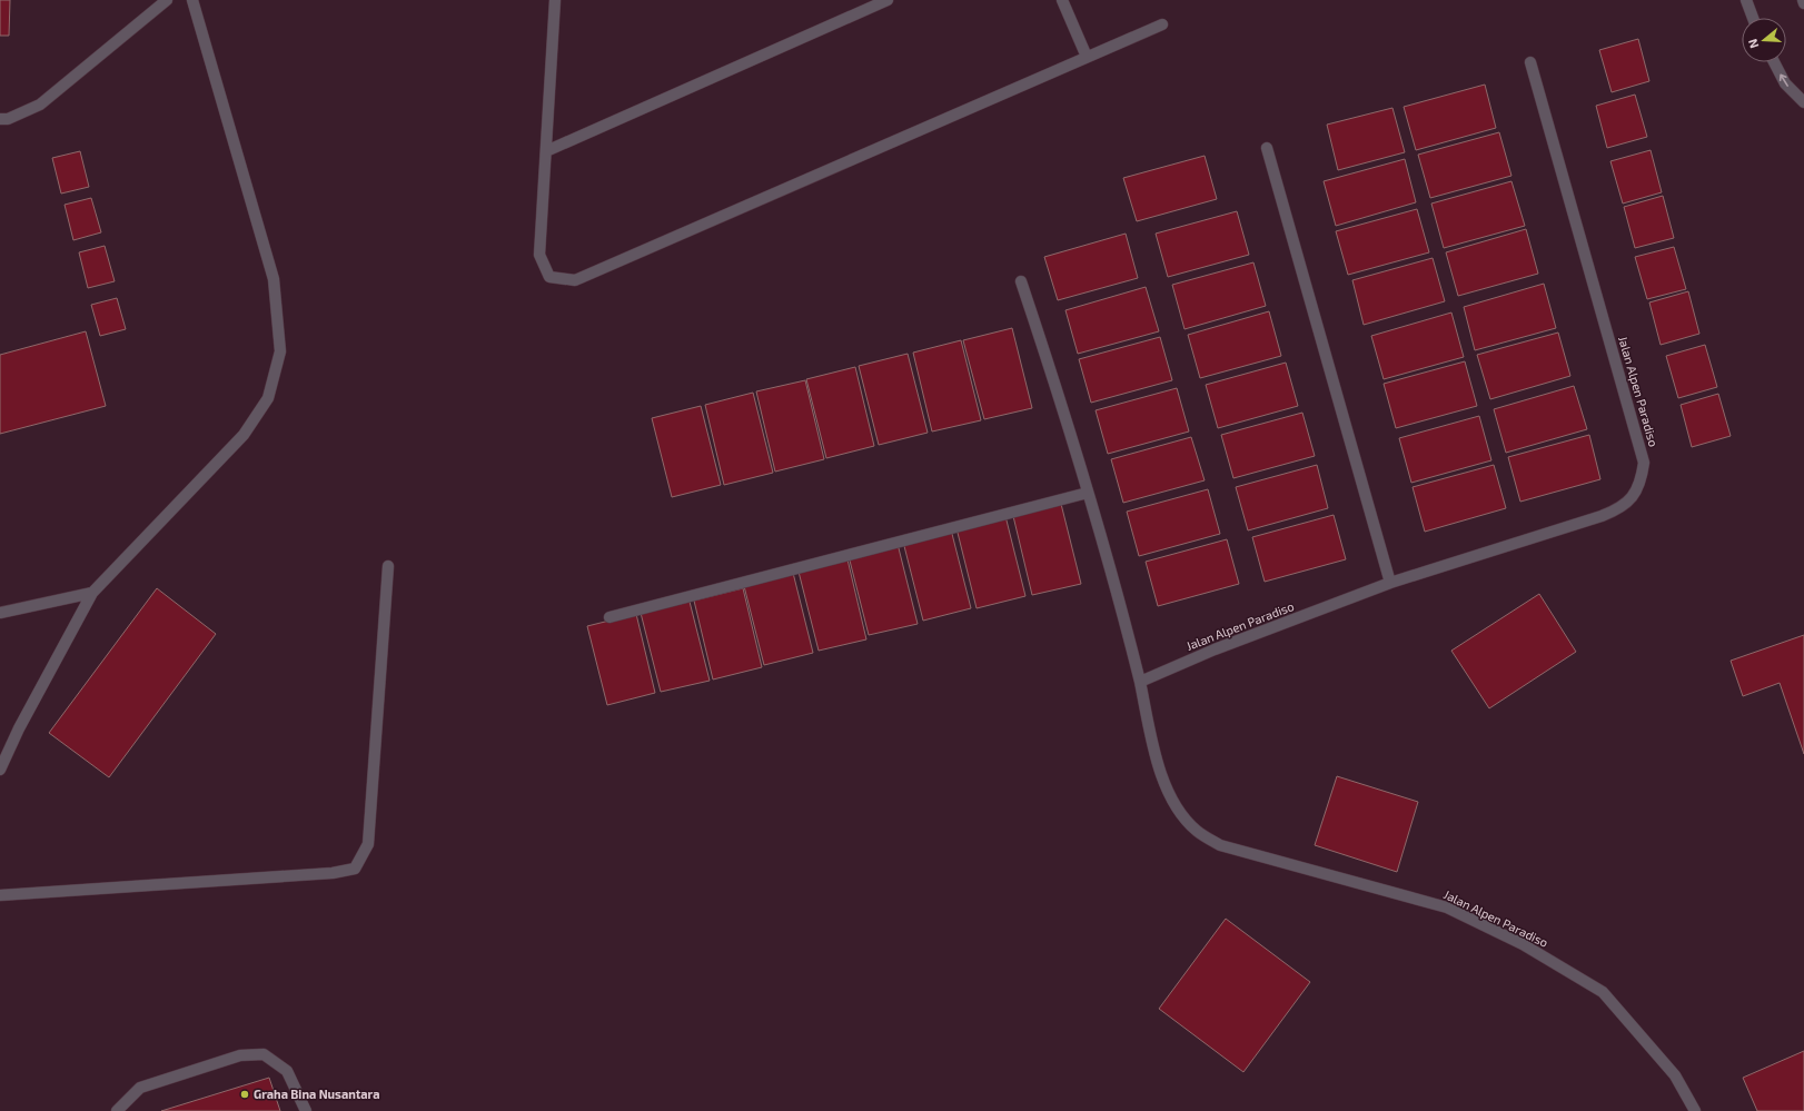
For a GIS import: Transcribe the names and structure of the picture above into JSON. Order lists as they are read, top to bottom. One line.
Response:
{"streets":{"street":["Jalan Alpen Paradiso"]},"places":["Graha Bina Nusantara"],"north":"left"}
